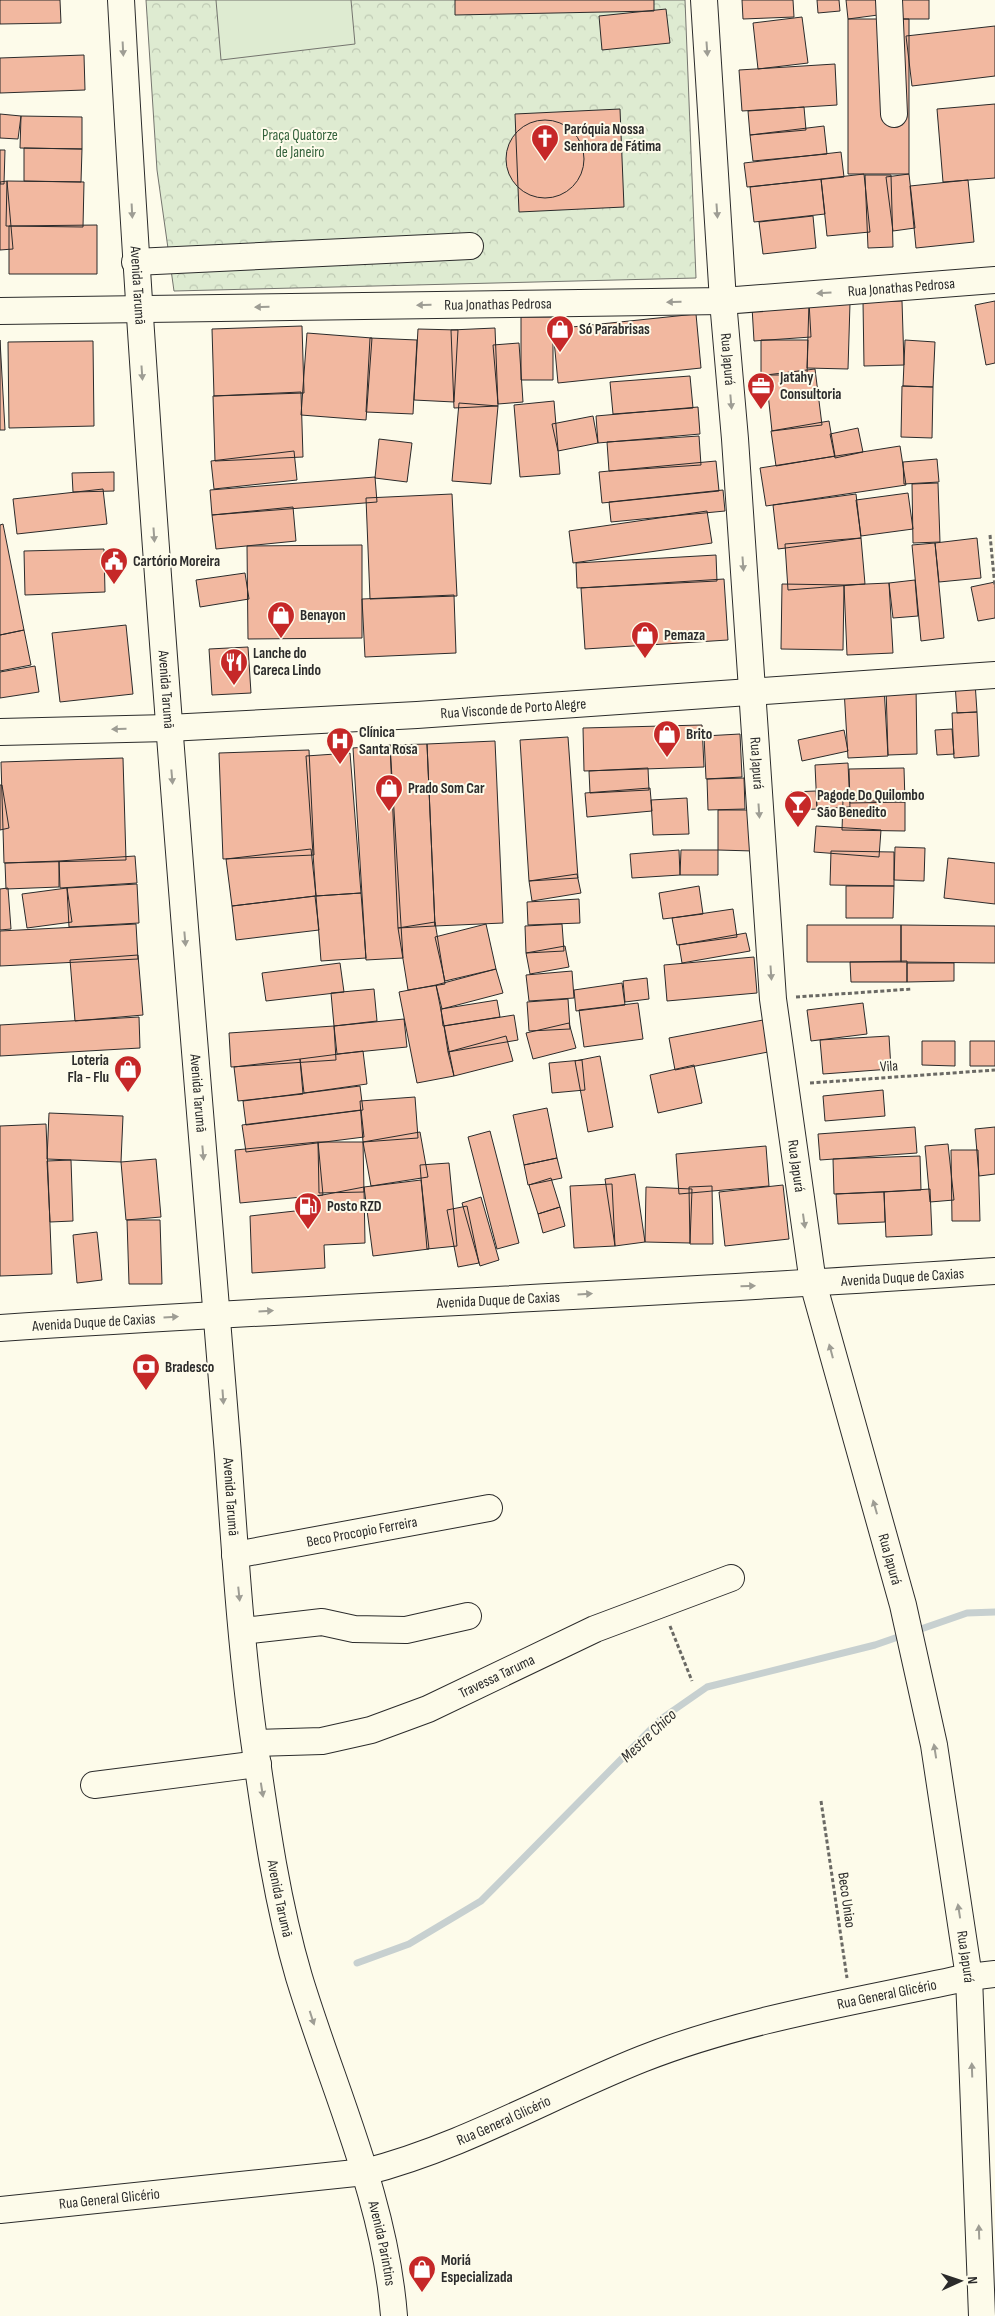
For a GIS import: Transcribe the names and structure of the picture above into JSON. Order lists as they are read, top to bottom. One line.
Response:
{"streets":{"street":["Avenida Tarumã","Rua Jonathas Pedrosa","Rua Japurá","Rua Visconde de Porto Alegre","Avenida Duque de Caxias","Beco Procopio Ferreira","Travessa Taruma","Rua General Glicério","Avenida Parintins"],"path":["Vila","Beco Uniao"]},"crossings":[["Avenida Tarumã","Rua Jonathas Pedrosa"],["Avenida Tarumã","Rua Visconde de Porto Alegre"],["Avenida Tarumã","Avenida Duque de Caxias"],["Avenida Tarumã","Beco Procopio Ferreira"],["Avenida Tarumã","Travessa Taruma"],["Avenida Tarumã","Rua General Glicério"],["Avenida Tarumã","Avenida Parintins"],["Rua Jonathas Pedrosa","Rua Japurá"],["Rua Japurá","Rua Visconde de Porto Alegre"],["Rua Japurá","Vila"],["Rua Japurá","Avenida Duque de Caxias"],["Rua Japurá","Rua General Glicério"],["Beco Uniao","Rua General Glicério"],["Rua General Glicério","Avenida Parintins"]],"one_way":["Avenida Tarumã","Avenida Duque de Caxias"],"water":["Mestre Chico"],"parks":["Praça Quatorze de Janeiro"],"places":{"church":["Paróquia Nossa Senhora de Fátima"],"shop":["Só Parabrisas","Benayon","Pemaza","Brito","Prado Som Car","Loteria Fla - Flu","Moriá Especializada"],"office":["Jatahy Consultoria"],"public building":["Cartório Moreira"],"restaurant":["Lanche do Careca Lindo"],"hospital":["Clínica Santa Rosa"],"bar":["Pagode Do Quilombo São Benedito"],"fuel station":["Posto RZD"],"bank":["Bradesco"]},"north":"right"}
